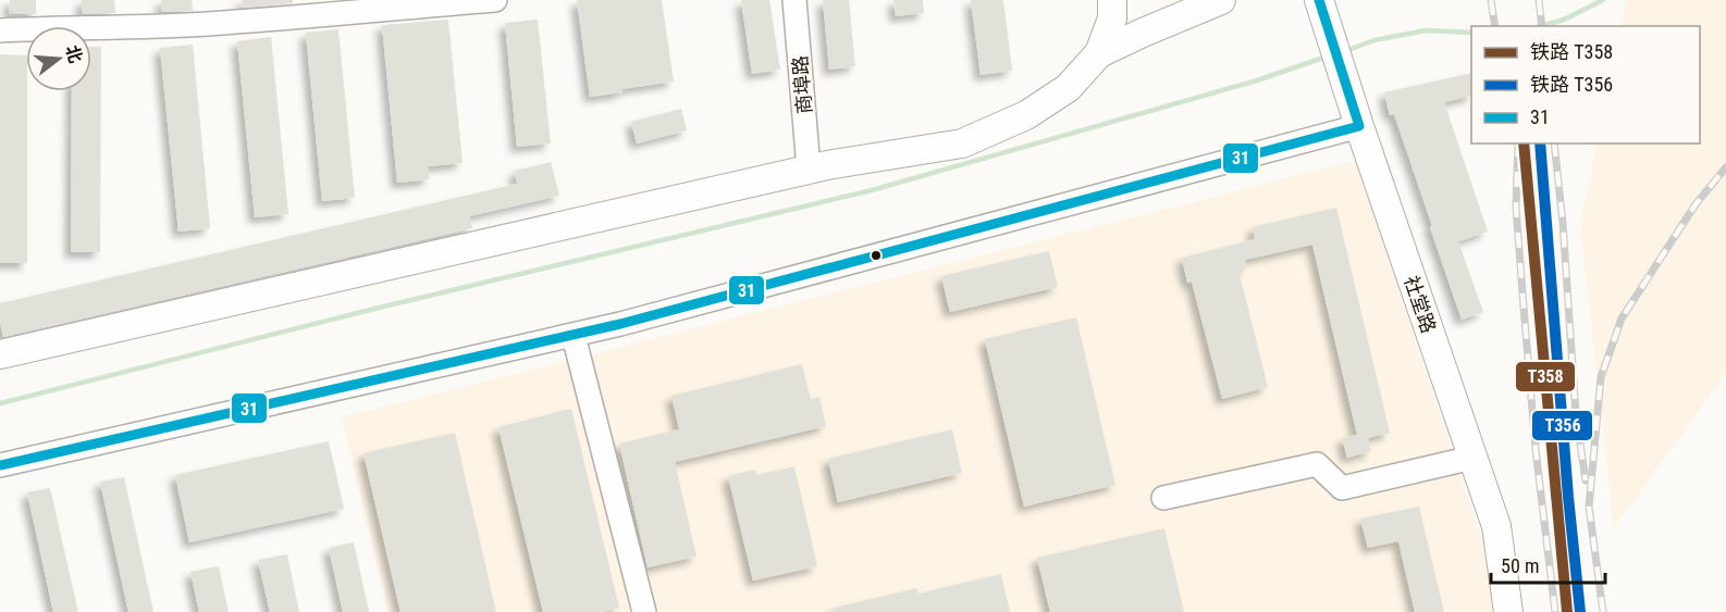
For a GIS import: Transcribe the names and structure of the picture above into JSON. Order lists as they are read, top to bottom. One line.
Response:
{"streets":{"main road":["社堂路"],"street":["商埠路"]},"lines":["transit line 31","rail line T358","rail line T356"],"legend":["铁路 T358","铁路 T356","31"],"scale_bar":"50 m","north":"right"}
